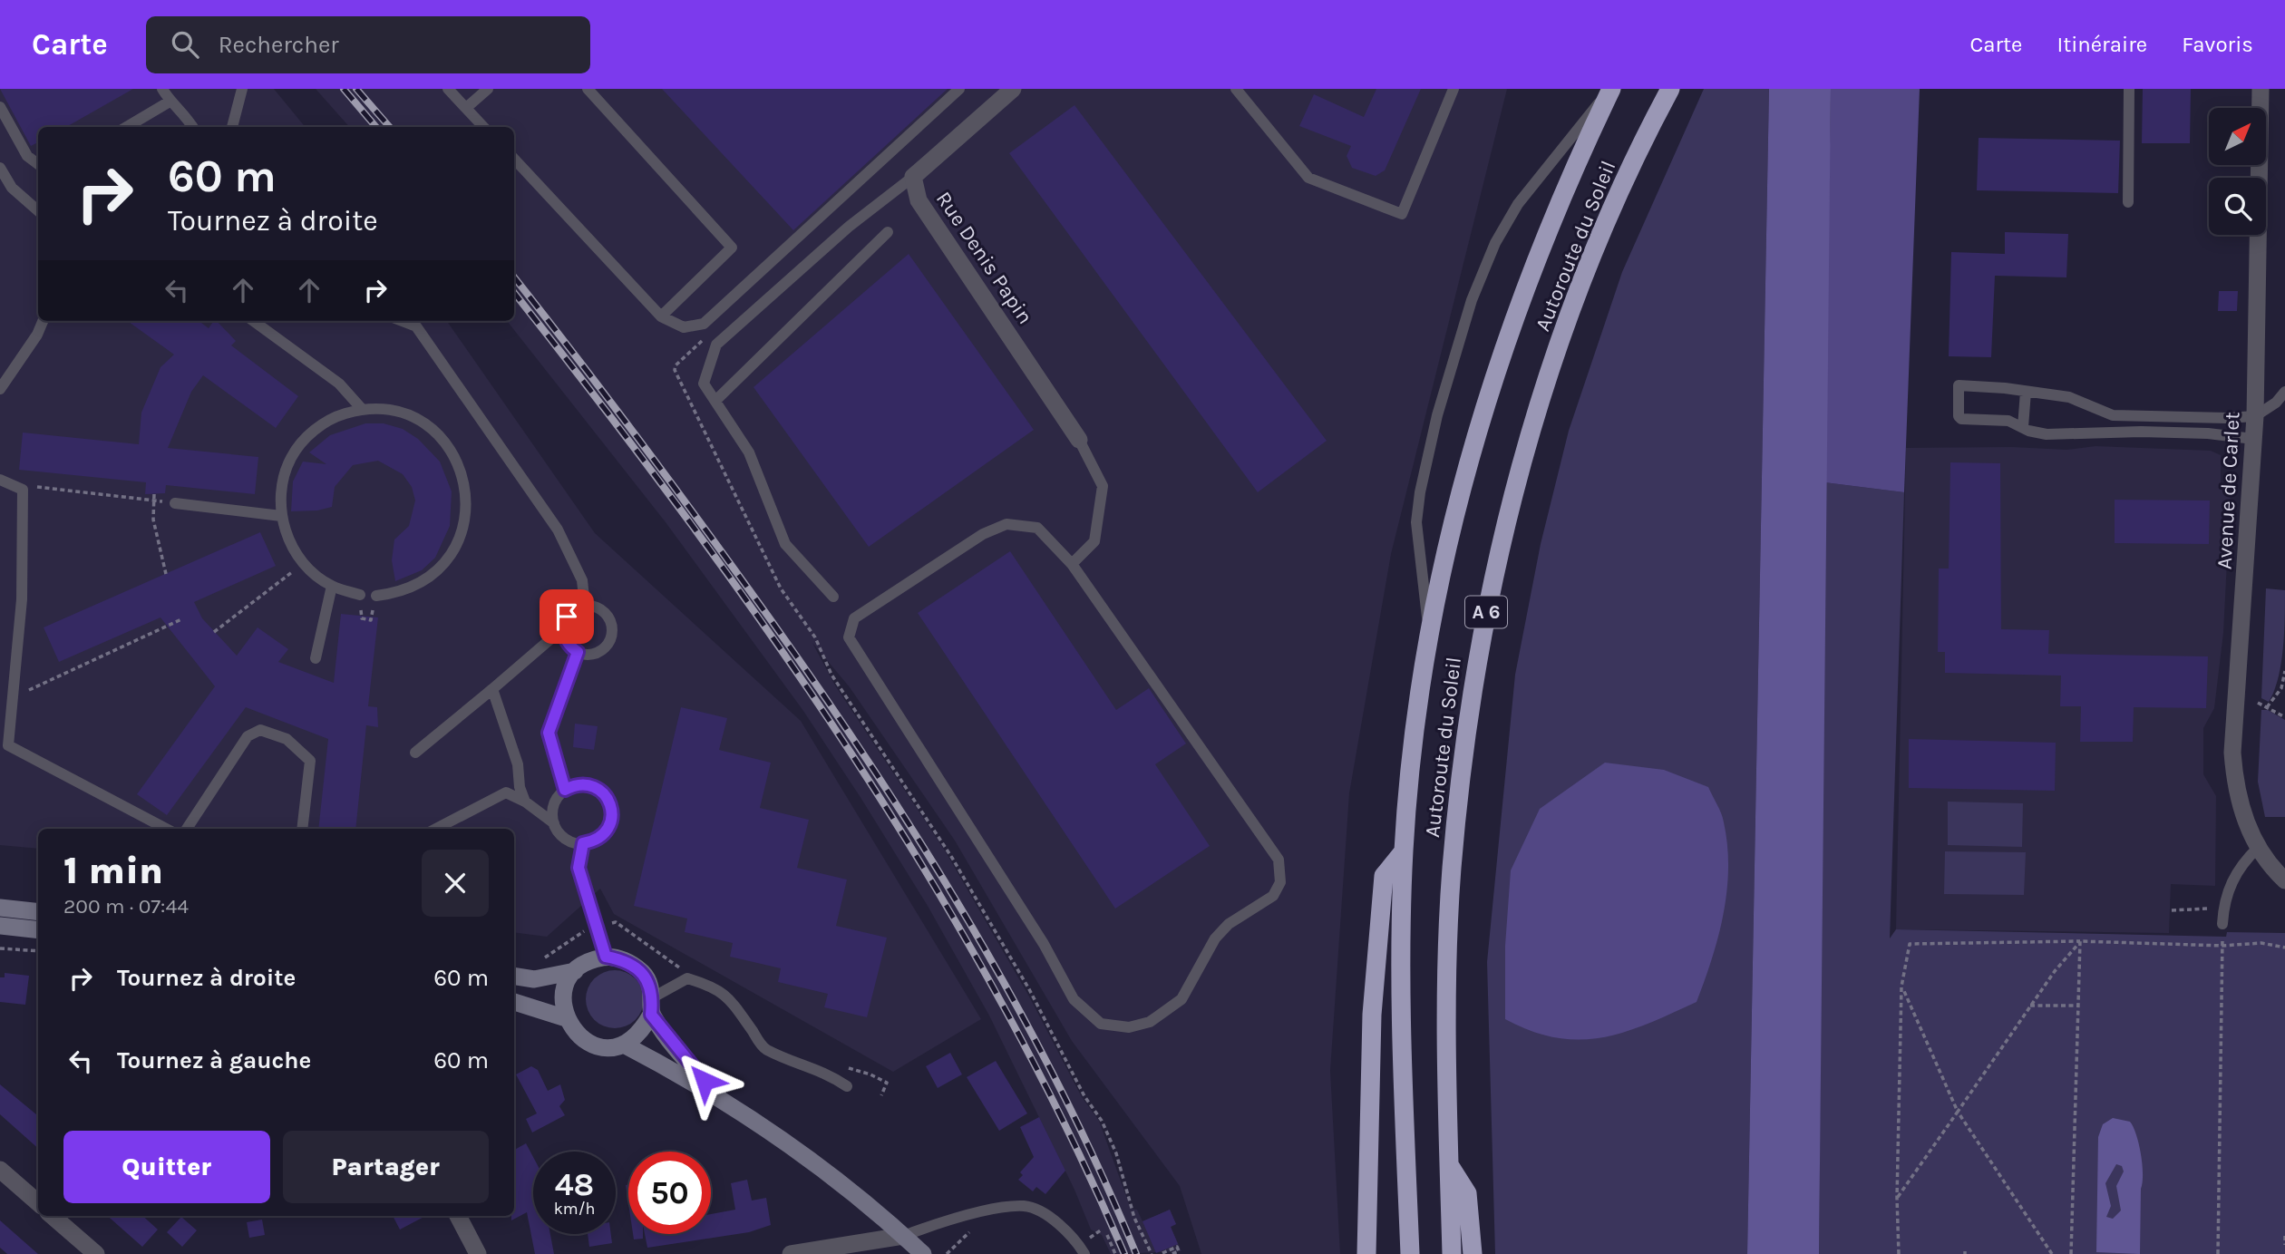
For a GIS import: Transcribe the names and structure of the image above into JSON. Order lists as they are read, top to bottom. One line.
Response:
{"streets":{"highway":["Autoroute du Soleil","A 6"],"street":["Rue Denis Papin","Avenue de Carlet"]},"north":"top right","page":{"header":"Carte","search":"Rechercher","nav":["Carte","Itinéraire","Favoris"],"turn":["60 m","Tournez à droite"],"heading":["1 min","200 m · 07:44"],"list":[{"name":"Tournez à droite","value":"60 m"},{"name":"Tournez à gauche","value":"60 m"}],"buttons":["Quitter","Partager"],"speed":"48 km/h","limit":"50"}}
